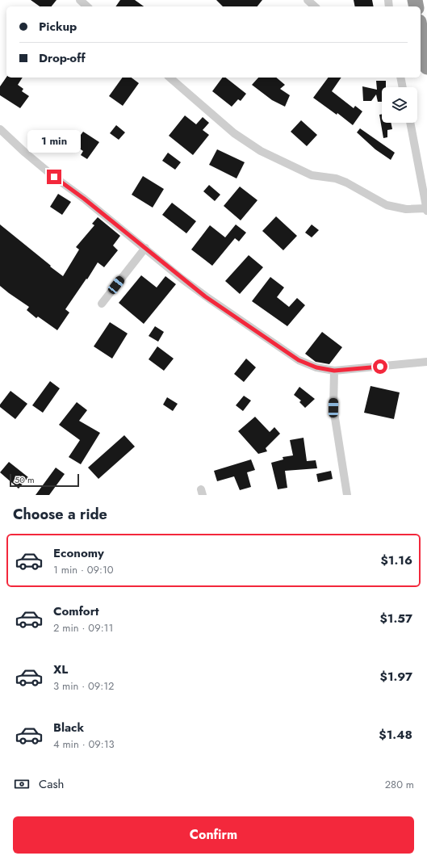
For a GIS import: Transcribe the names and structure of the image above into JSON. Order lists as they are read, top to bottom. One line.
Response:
{"scale_bar":"50 m","page":{"banner":["Pickup","Drop-off"],"bubble":"1 min","scale":"50 m","heading":"Choose a ride","list":[{"name":"Economy","note":"1 min · 09:10","value":"$1.16"},{"name":"Comfort","note":"2 min · 09:11","value":"$1.57"},{"name":"XL","note":"3 min · 09:12","value":"$1.97"},{"name":"Black","note":"4 min · 09:13","value":"$1.48"}],"pay":["Cash","280 m"],"buttons":"Confirm"}}
